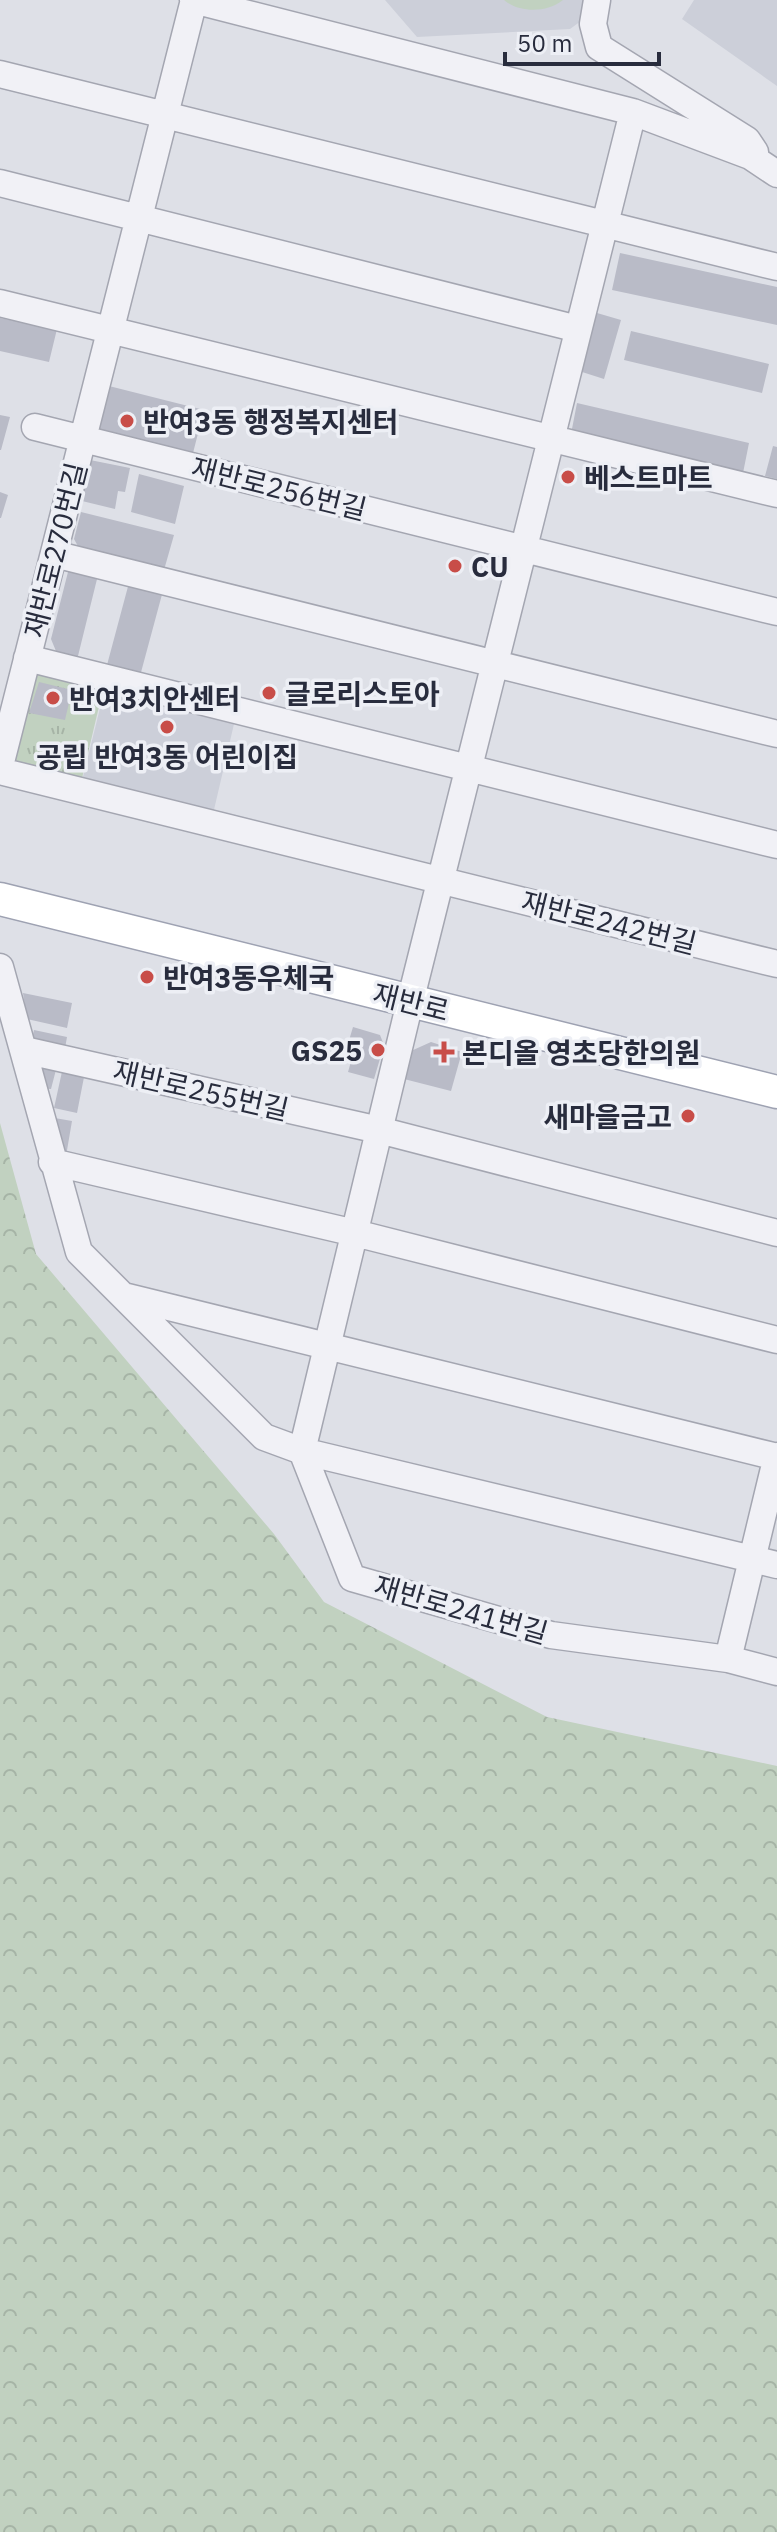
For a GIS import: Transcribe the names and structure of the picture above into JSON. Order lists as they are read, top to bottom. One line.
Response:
{"streets":{"main road":["재반로"],"street":["재반로256번길","재반로270번길","재반로242번길","재반로255번길","재반로241번길"]},"crossings":[["재반로256번길","재반로270번길"]],"places":{"other":["반여3동 행정복지센터","베스트마트","CU","글로리스토아","반여3치안센터","공립 반여3동 어린이집","반여3동우체국","GS25","새마을금고"],"health":["본디올 영초당한의원"]},"scale_bar":"50 m"}
